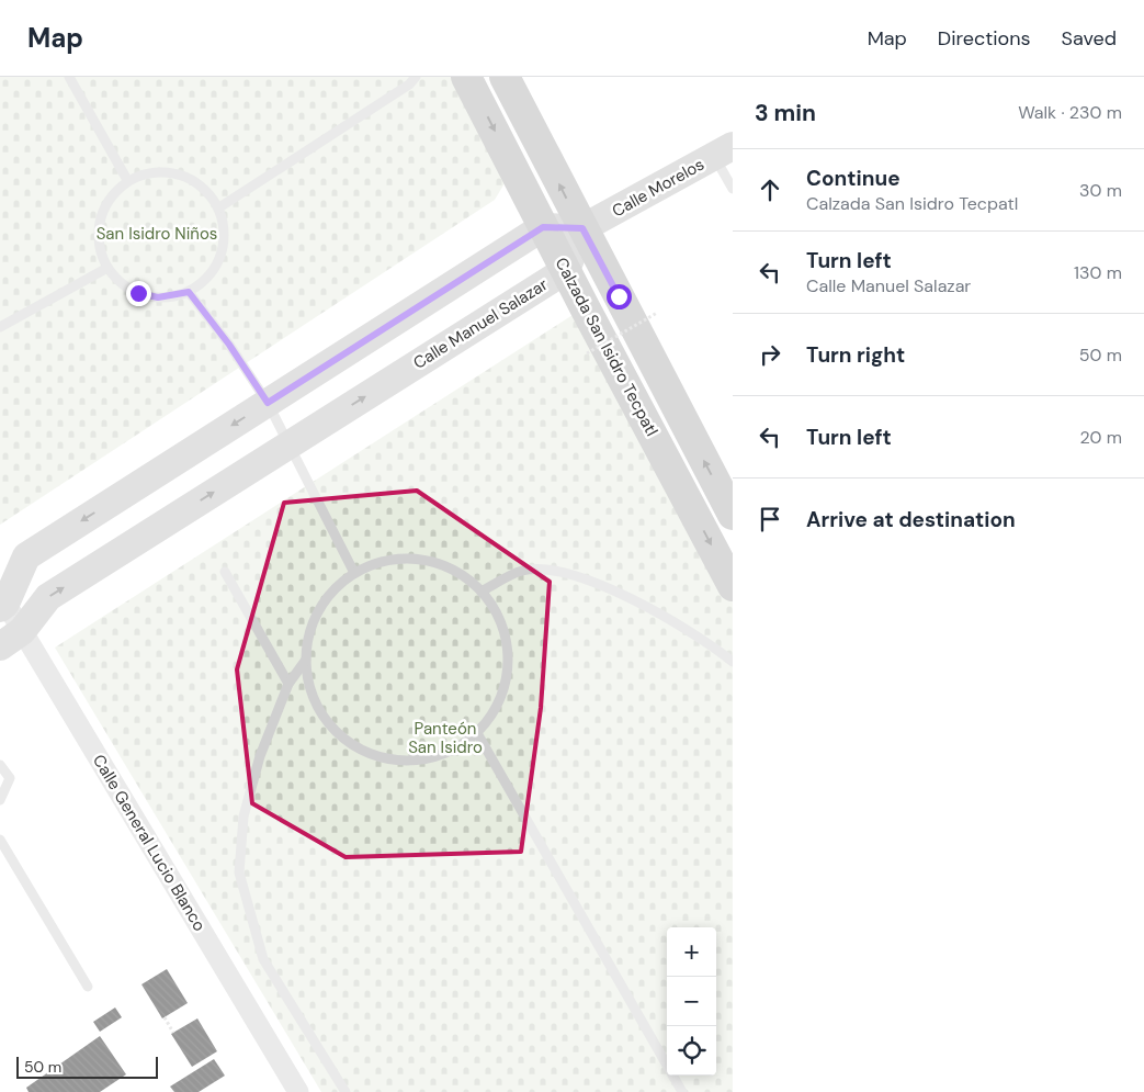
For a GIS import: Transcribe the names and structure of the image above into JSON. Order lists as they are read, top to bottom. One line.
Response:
{"streets":{"main road":["Calzada San Isidro Tecpatl"],"street":["Calle Morelos","Calle Manuel Salazar","Calle General Lucio Blanco"]},"crossings":[["Calle Morelos","Calle Manuel Salazar"],["Calle Morelos","Calzada San Isidro Tecpatl"],["Calle Manuel Salazar","Calzada San Isidro Tecpatl"],["Calle Manuel Salazar","Calle General Lucio Blanco"]],"parks":["San Isidro Niños","Panteón San Isidro"],"scale_bar":"50 m","page":{"header":"Map","nav":["Map","Directions","Saved"],"heading":["3 min","Walk · 230 m"],"list":[["Continue","Calzada San Isidro Tecpatl","30 m"],["Turn left","Calle Manuel Salazar","130 m"],["Turn right","50 m"],["Turn left","20 m"],"Arrive at destination"],"map_buttons":["+","−"],"scale":"50 m"}}
